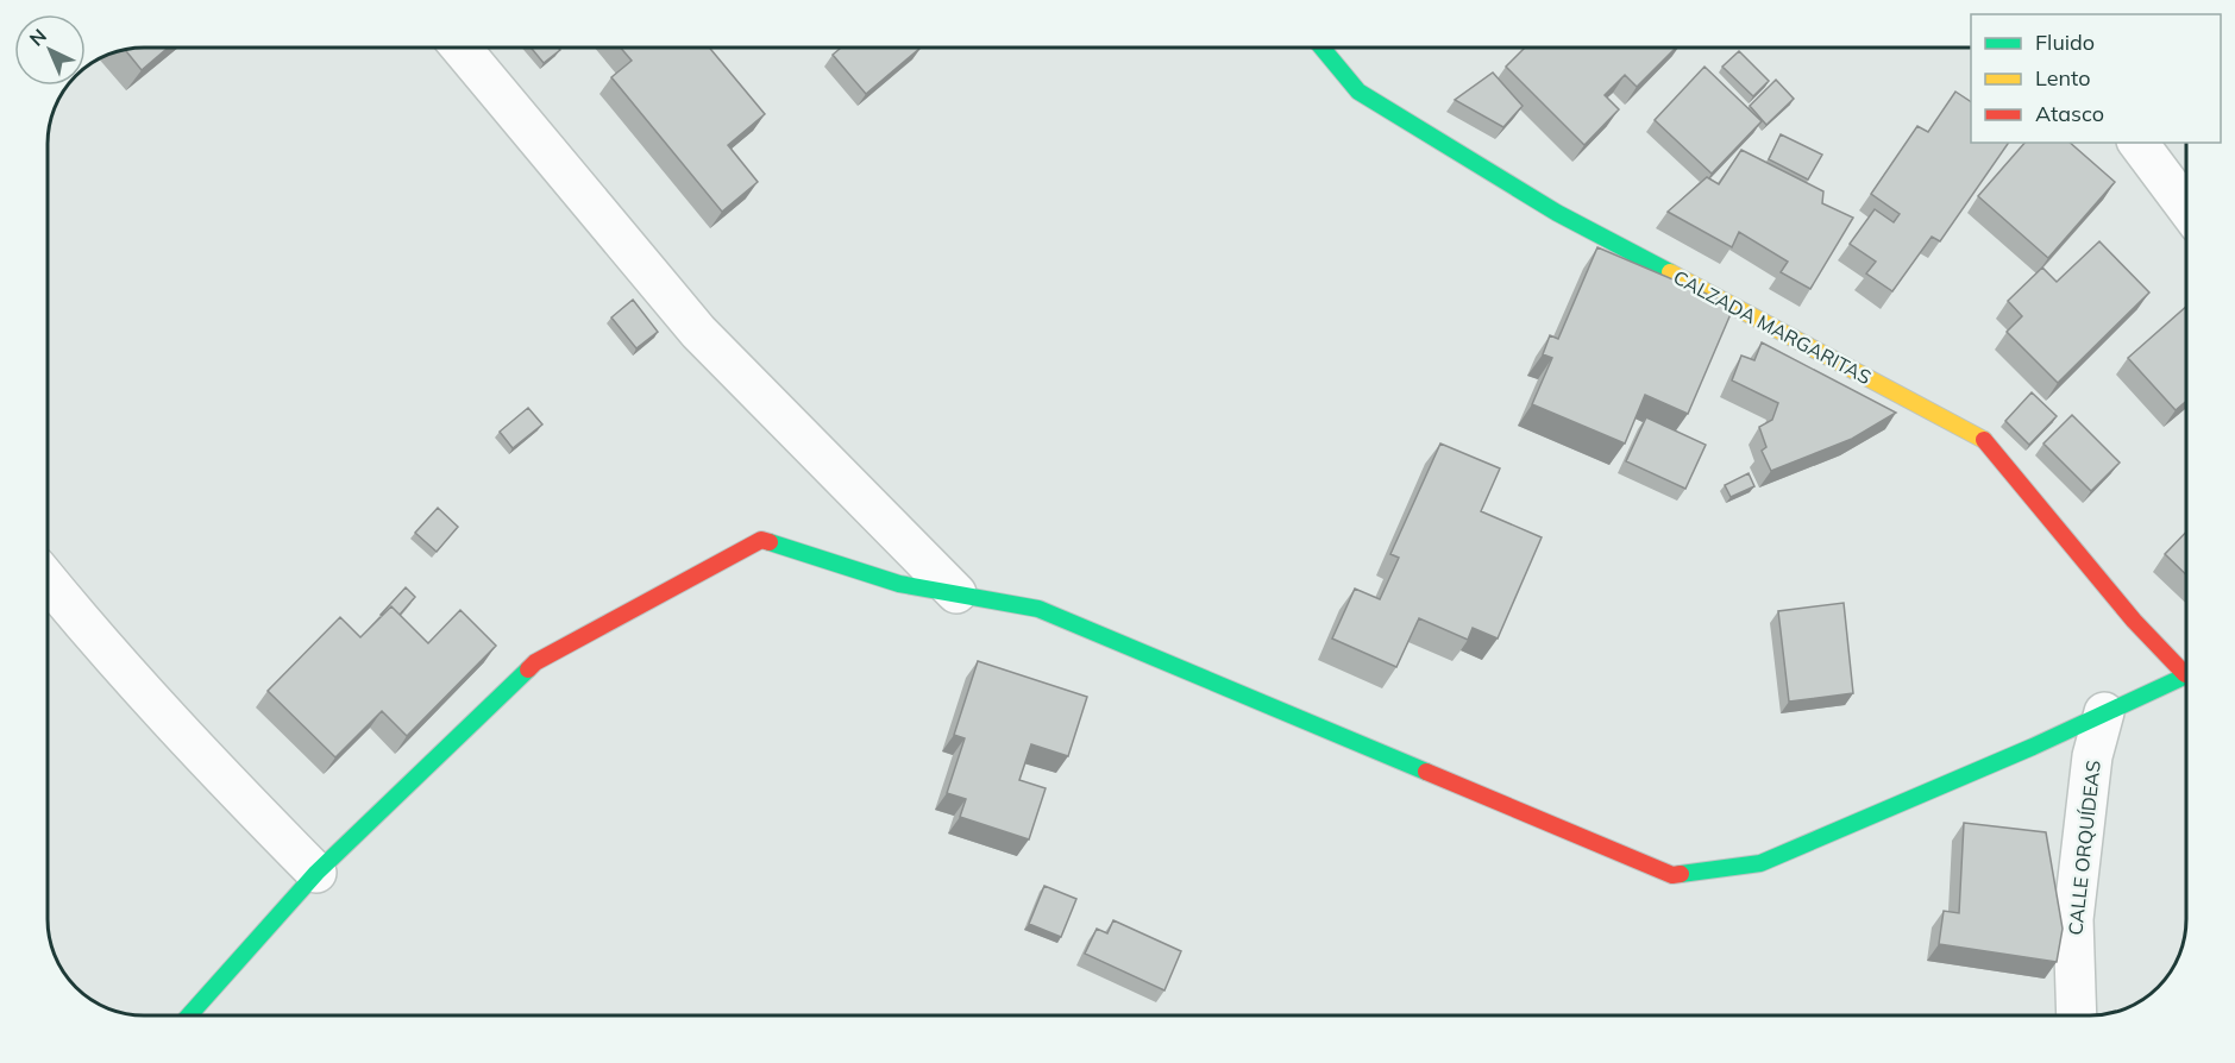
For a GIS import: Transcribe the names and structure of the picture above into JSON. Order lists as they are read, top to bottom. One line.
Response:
{"streets":{"street":["CALZADA MARGARITAS","CALLE ORQUÍDEAS"]},"legend":["Fluido","Lento","Atasco"],"north":"top left"}
